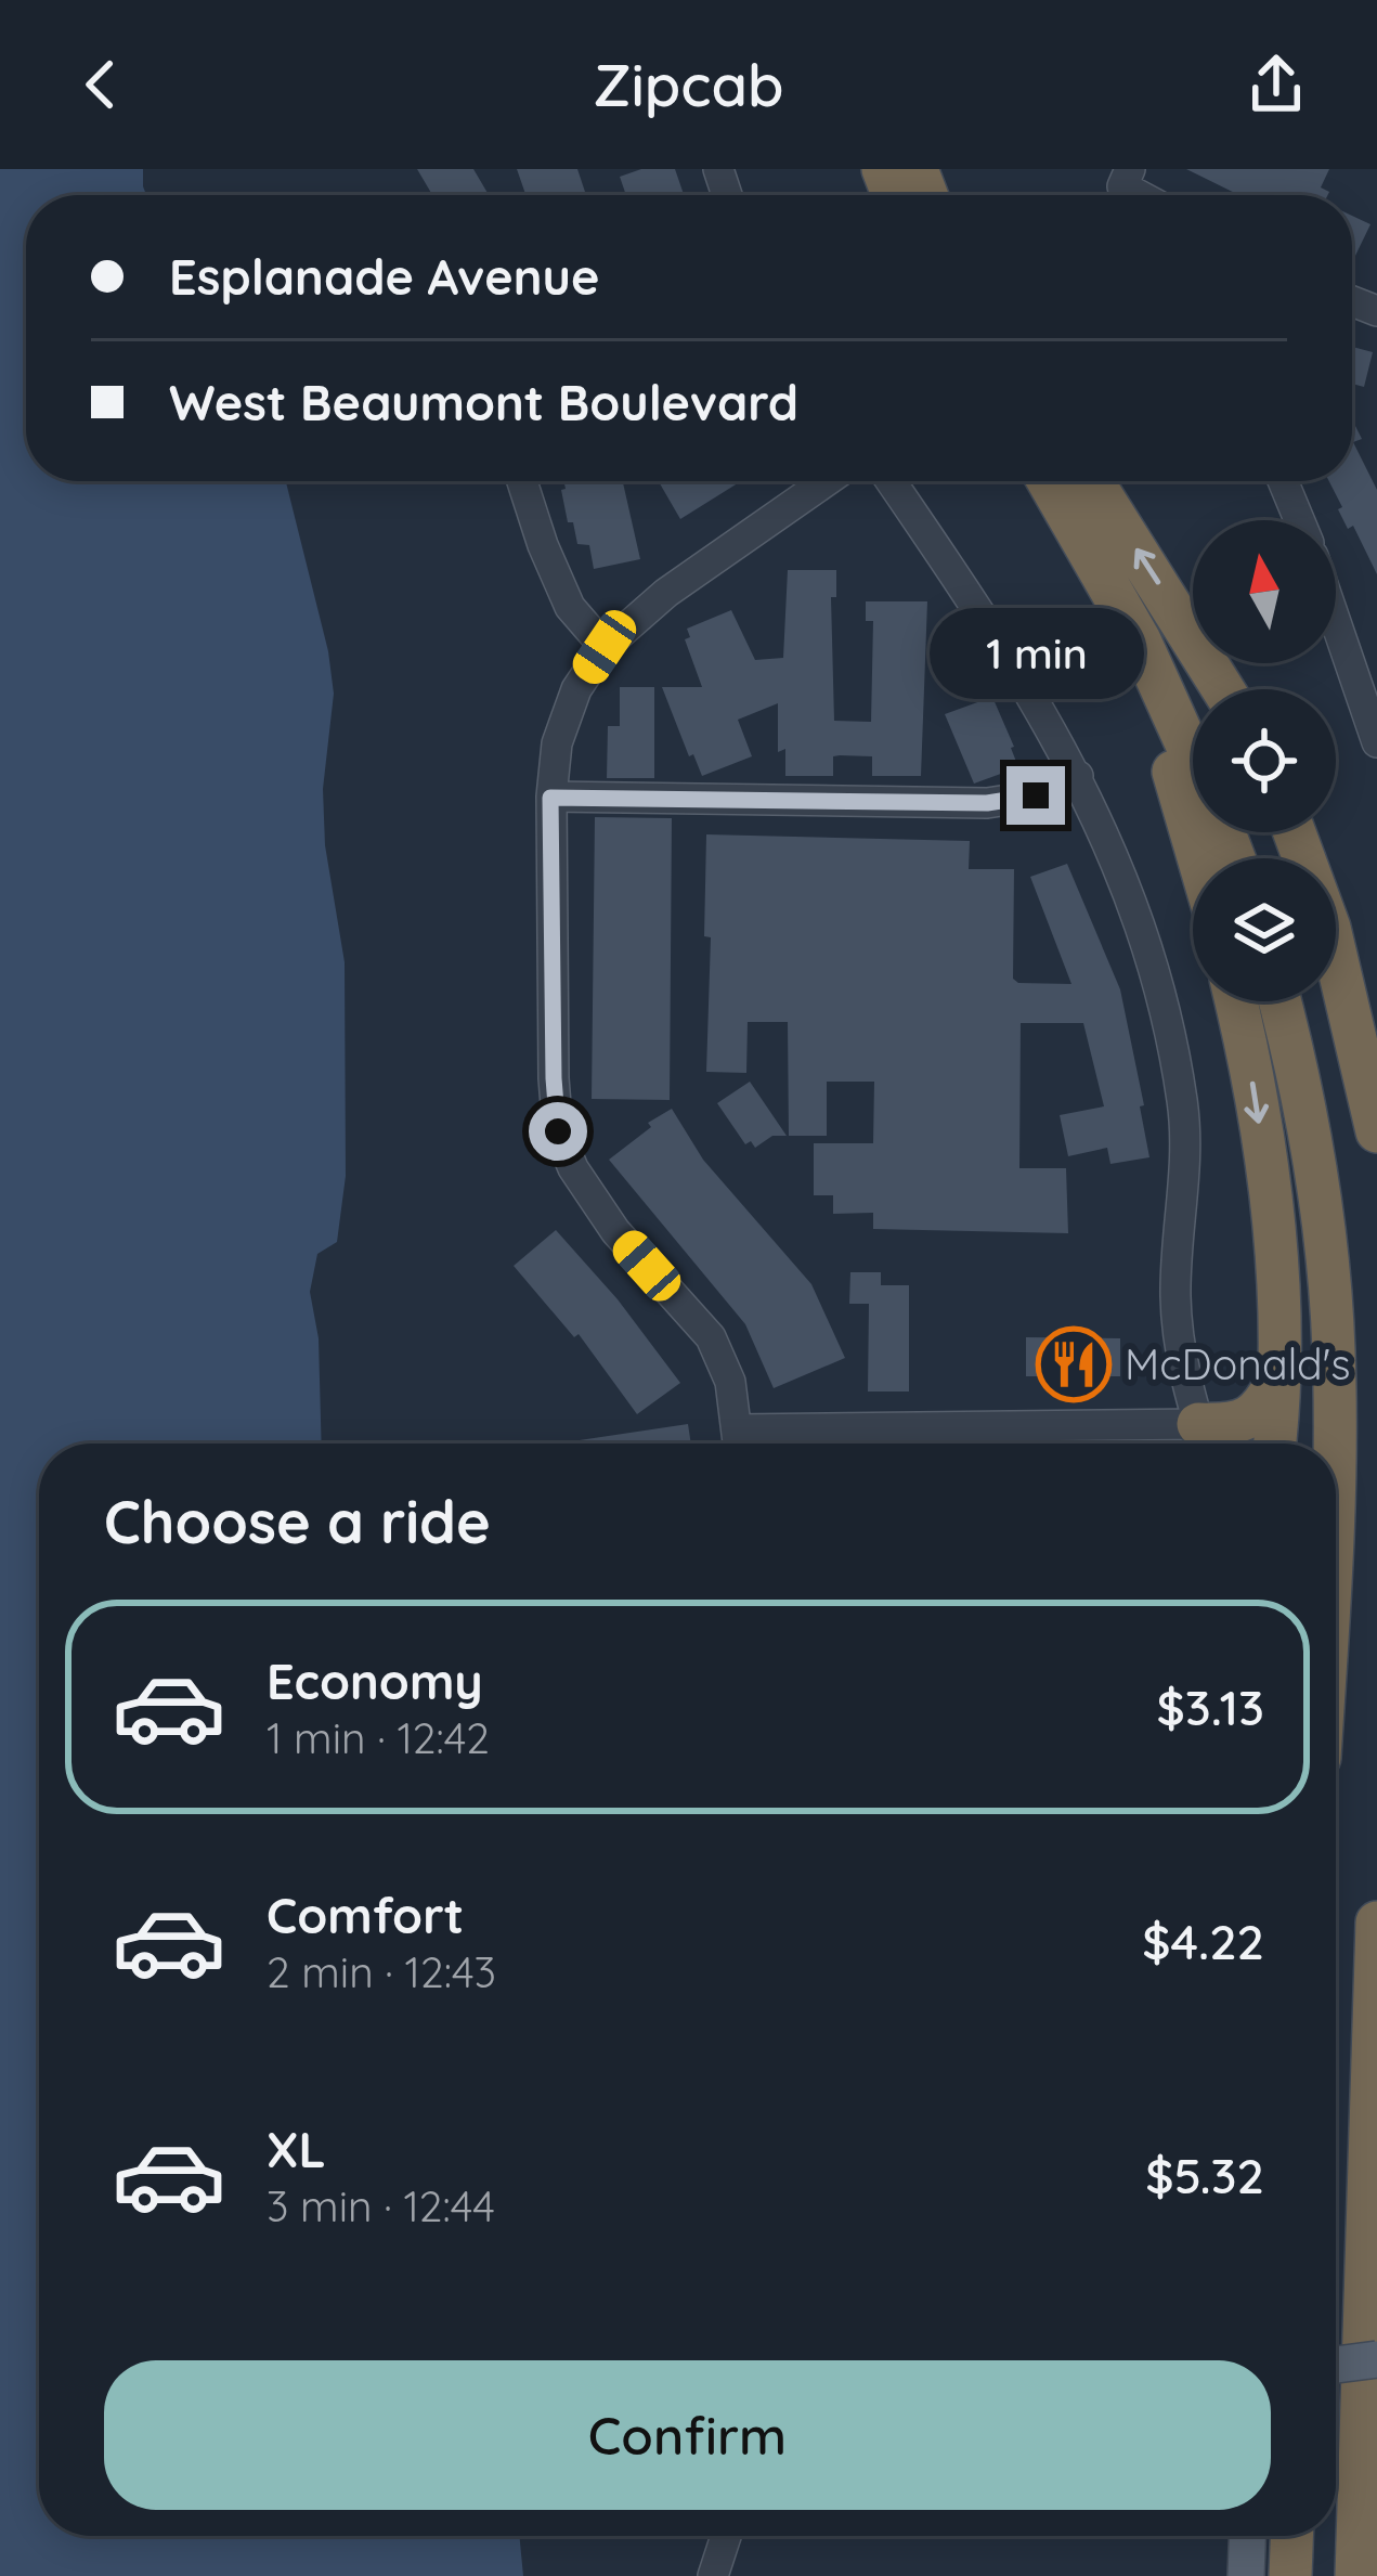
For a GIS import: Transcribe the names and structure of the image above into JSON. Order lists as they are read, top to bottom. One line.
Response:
{"places":{"restaurant":["McDonald's"]},"north":"top","page":{"header":"Zipcab","banner":["Esplanade Avenue","West Beaumont Boulevard"],"bubble":"1 min","heading":"Choose a ride","list":[{"name":"Economy","note":"1 min · 12:42","value":"$3.13"},{"name":"Comfort","note":"2 min · 12:43","value":"$4.22"},{"name":"XL","note":"3 min · 12:44","value":"$5.32"}],"buttons":"Confirm"}}
